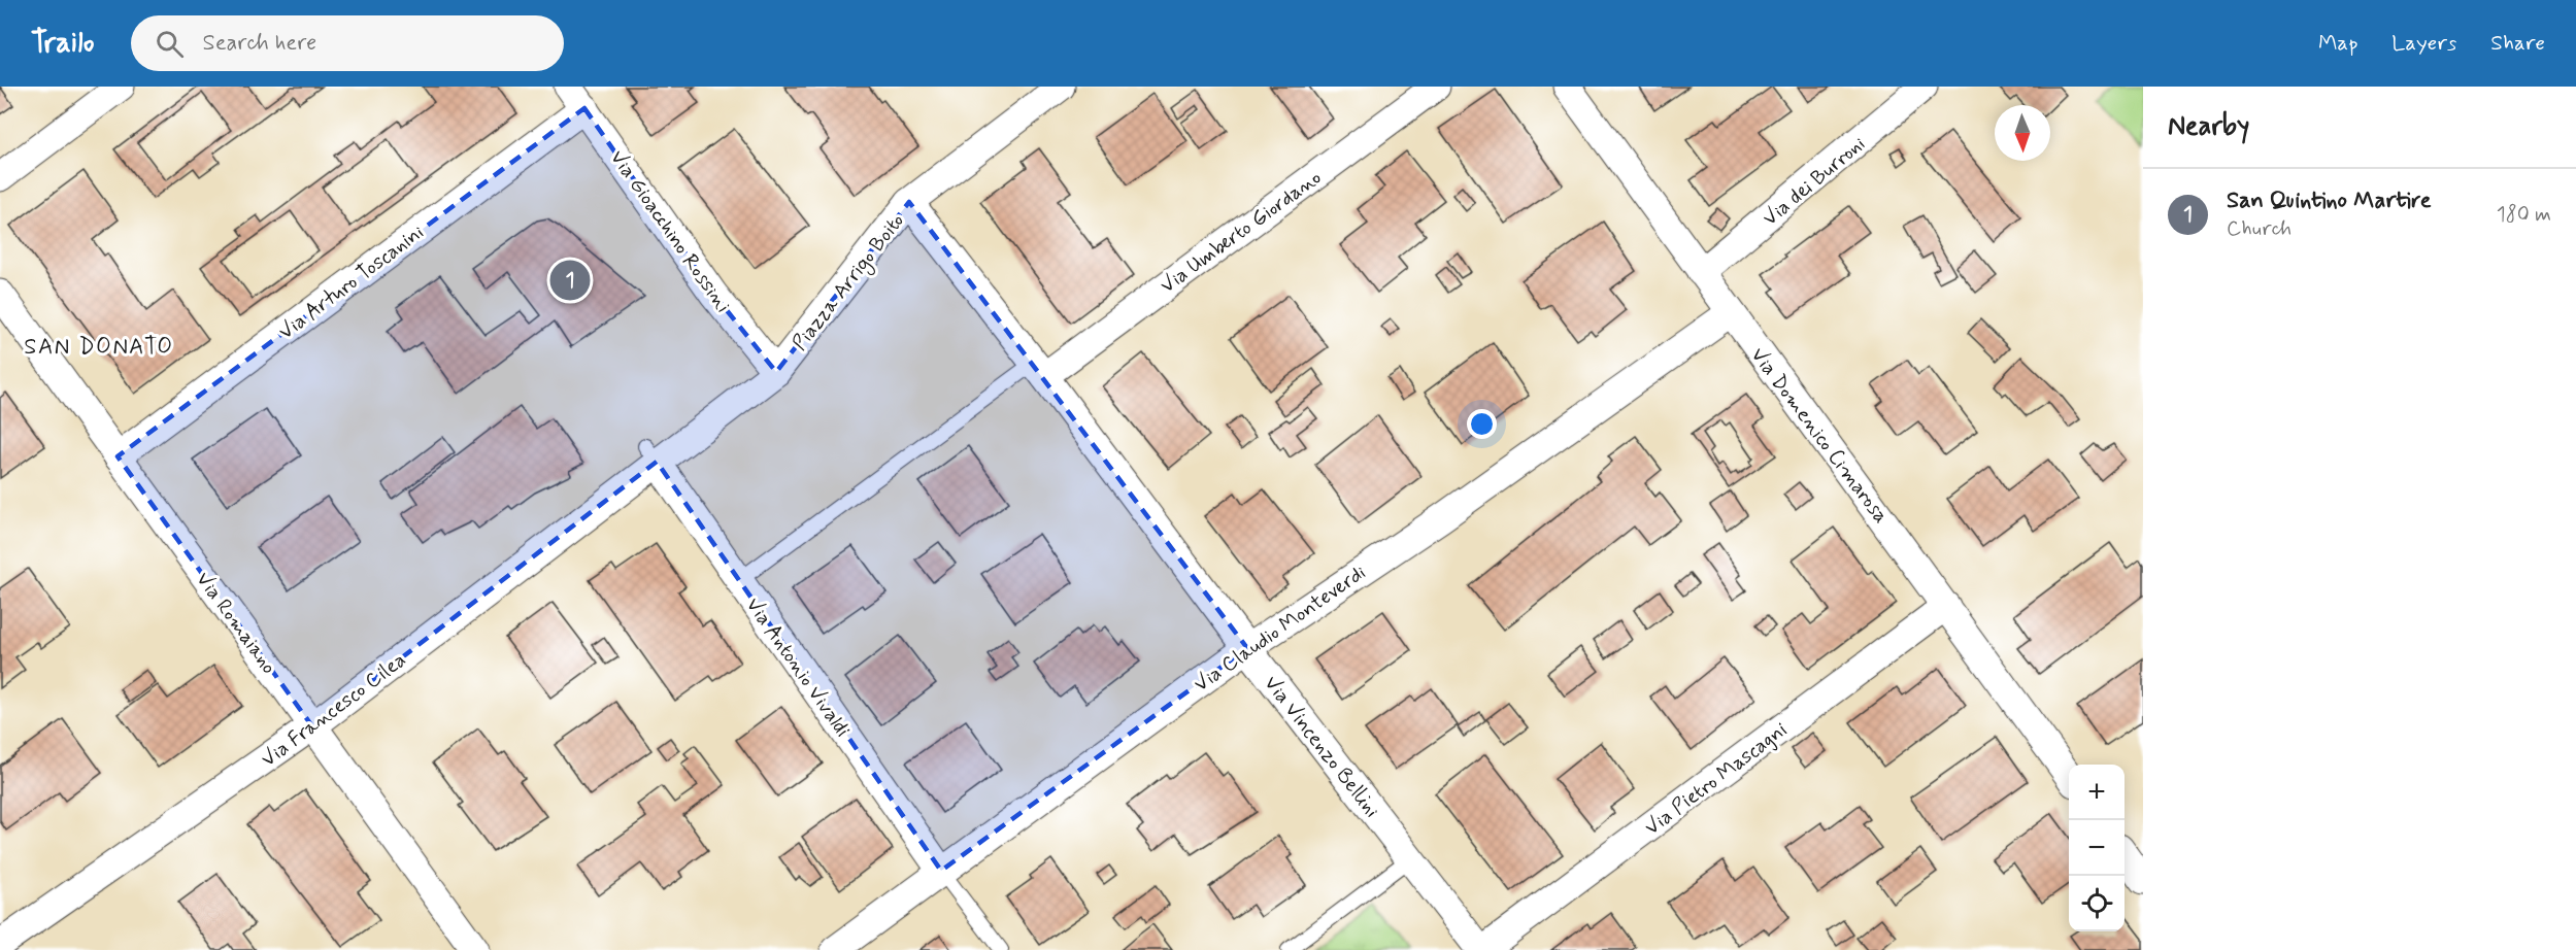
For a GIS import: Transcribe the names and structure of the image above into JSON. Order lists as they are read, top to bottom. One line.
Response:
{"streets":{"street":["Via dei Burroni","Via Gioacchino Rossini","Via Umberto Giordano","Via Arturo Toscanini","Piazza Arrigo Boito","Via Domenico Cimarosa","Via Romaiano","Via Claudio Monteverdi","Via Antonio Vivaldi","Via Francesco Cilea","Via Vincenzo Bellini","Via Pietro Mascagni"]},"crossings":[["Via dei Burroni","Via Domenico Cimarosa"],["Via Gioacchino Rossini","Via Arturo Toscanini"],["Via Gioacchino Rossini","Piazza Arrigo Boito"],["Via Umberto Giordano","Piazza Arrigo Boito"],["Via Umberto Giordano","Via Vincenzo Bellini"],["Via Arturo Toscanini","Via Romaiano"],["Piazza Arrigo Boito","Via Antonio Vivaldi"],["Piazza Arrigo Boito","Via Francesco Cilea"],["Piazza Arrigo Boito","Via Vincenzo Bellini"],["Via Domenico Cimarosa","Via Claudio Monteverdi"],["Via Domenico Cimarosa","Via Pietro Mascagni"],["Via Romaiano","Via Francesco Cilea"],["Via Claudio Monteverdi","Via Antonio Vivaldi"],["Via Claudio Monteverdi","Via Vincenzo Bellini"],["Via Antonio Vivaldi","Via Francesco Cilea"],["Via Vincenzo Bellini","Via Pietro Mascagni"]],"districts":["SAN DONATO"],"north":"bottom","page":{"header":"Trailo","search":"Search here","nav":["Map","Layers","Share"],"heading":"Nearby","list":[{"mark":"1","name":"San Quintino Martire","note":"Church","value":"180 m"}],"pins":"1","map_buttons":["+","−"]}}
